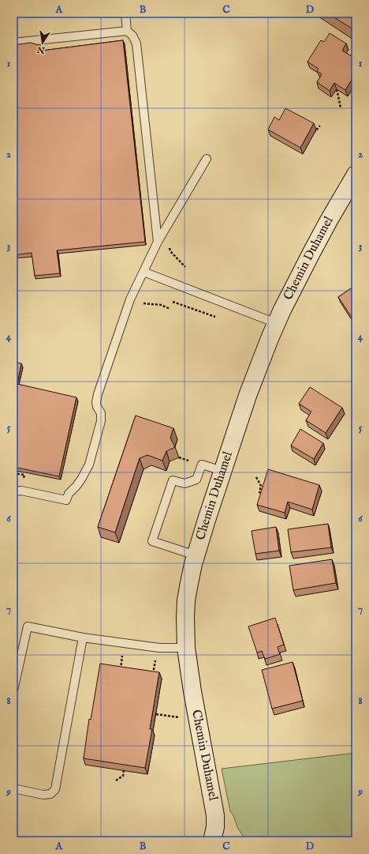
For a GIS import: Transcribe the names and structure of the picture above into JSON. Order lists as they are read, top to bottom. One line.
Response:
{"streets":{"street":["Chemin Duhamel"]},"north":"bottom","grid":{"columns":["A","B","C","D"],"rows":["1","2","3","4","5","6","7","8","9"]}}
